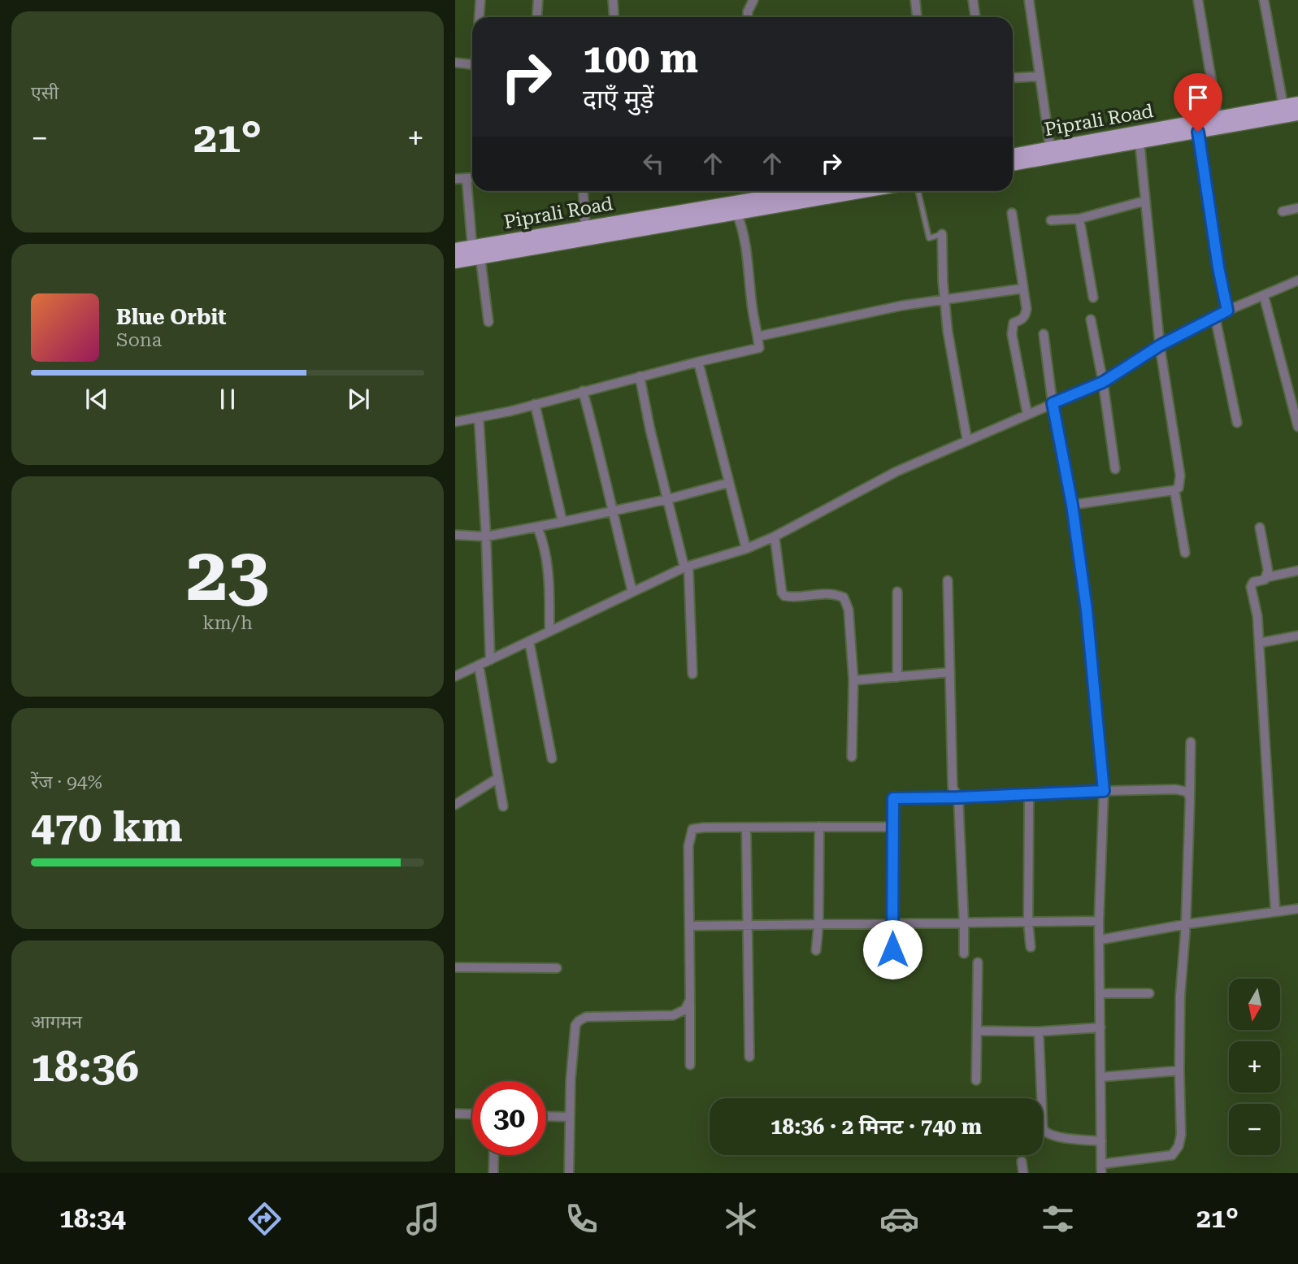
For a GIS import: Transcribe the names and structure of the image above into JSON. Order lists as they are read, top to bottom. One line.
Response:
{"streets":{"main road":["Piprali Road"]},"north":"bottom","page":{"tile":["एसी",["23","km/h"],["रेंज · 94%","470 km"],["आगमन","18:36"]],"turn":["100 m","दाएँ मुड़ें"],"heat":["−","21°","+"],"song":["Blue Orbit","Sona"],"map_buttons":["+","−"],"limit":"30","trip":"18:36 · 2 मिनट · 740 m","tabs":["18:34","21°"]}}
